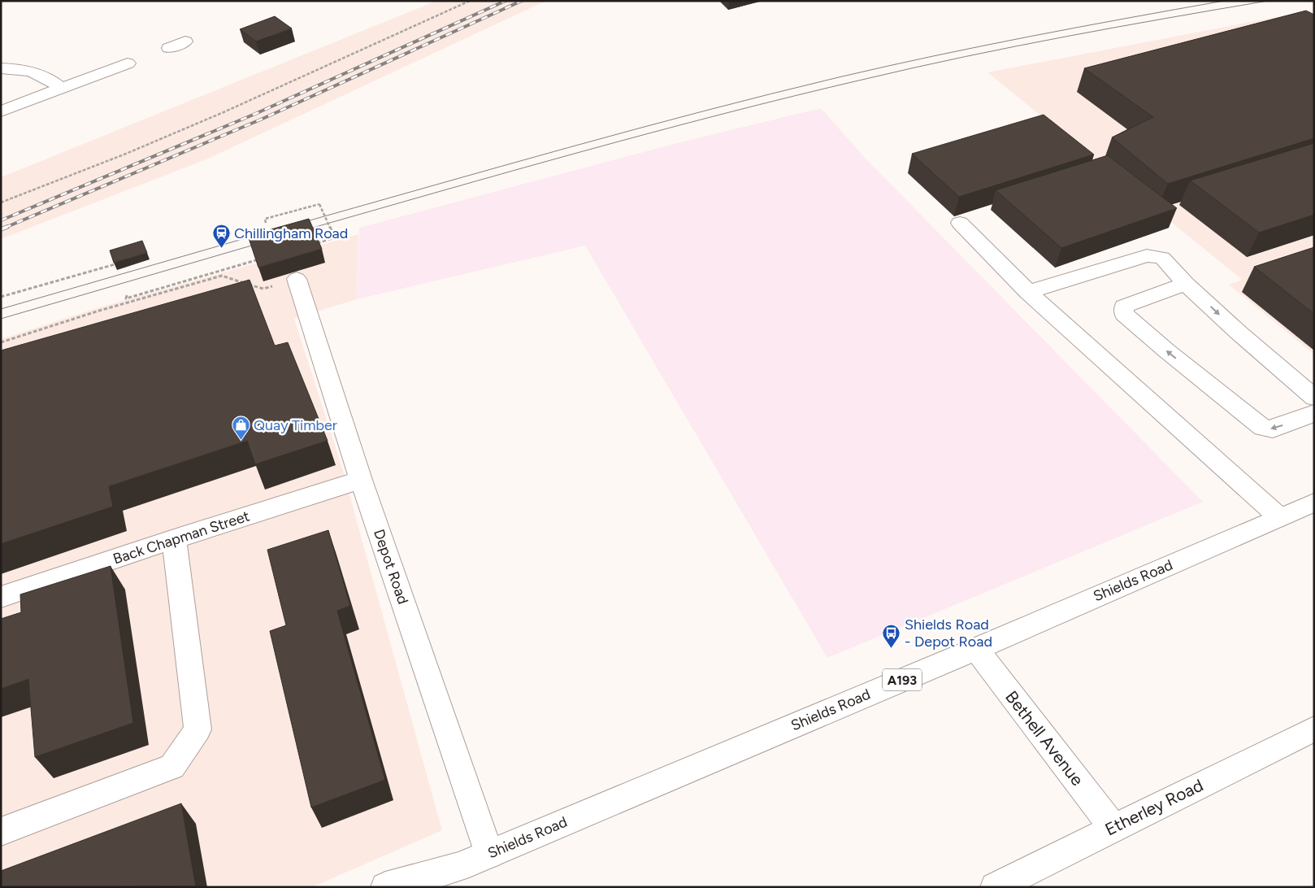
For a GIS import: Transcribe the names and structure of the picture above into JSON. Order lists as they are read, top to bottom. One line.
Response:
{"streets":{"street":["Back Chapman Street","Depot Road","Shields Road","A193","Bethell Avenue","Etherley Road"]},"crossings":[["Back Chapman Street","Depot Road"],["Depot Road","Shields Road"],["Shields Road","Bethell Avenue"],["Bethell Avenue","Etherley Road"]],"places":{"station":["Chillingham Road"],"shop":["Quay Timber"],"bus stop":["Shields Road - Depot Road"]}}
